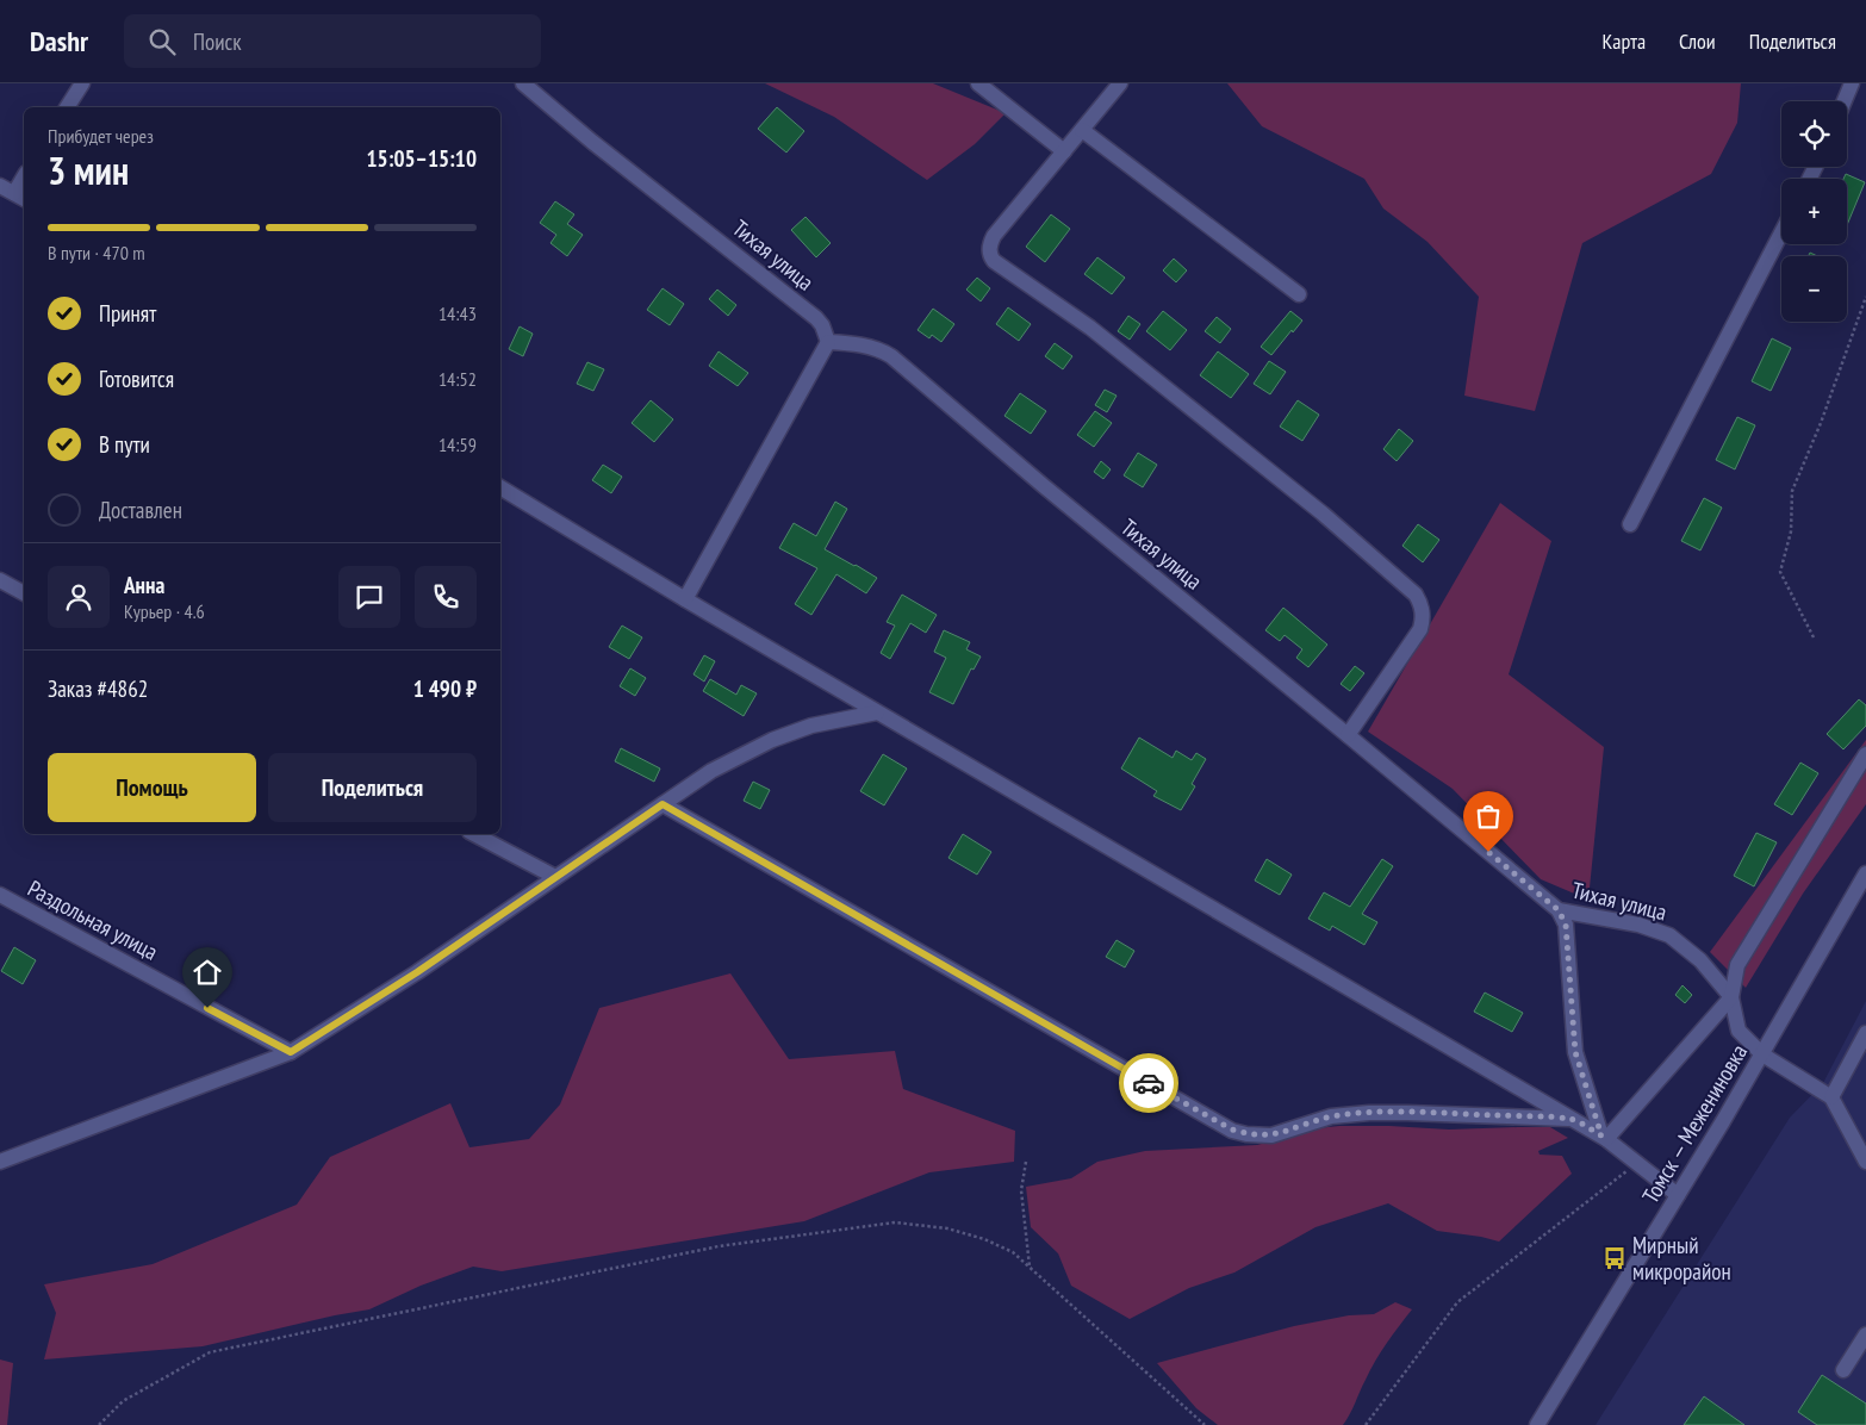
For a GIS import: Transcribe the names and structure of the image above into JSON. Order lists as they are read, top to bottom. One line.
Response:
{"streets":{"street":["Тихая улица","Раздольная улица","Томск — Межениновка"]},"crossings":[["Тихая улица","Томск — Межениновка"]],"places":{"bus stop":["Мирный микрорайон"]},"page":{"header":"Dashr","search":"Поиск","nav":["Карта","Слои","Поделиться"],"map_buttons":["+","−"],"heading":["3 мин","Прибудет через","15:05–15:10"],"panel":["Анна","Курьер · 4.6","Заказ #4862","1 490 ₽"],"bar":"В пути · 470 m","list":[["Принят","14:43"],["Готовится","14:52"],["В пути","14:59"],"Доставлен"],"buttons":["Помощь","Поделиться"]}}
